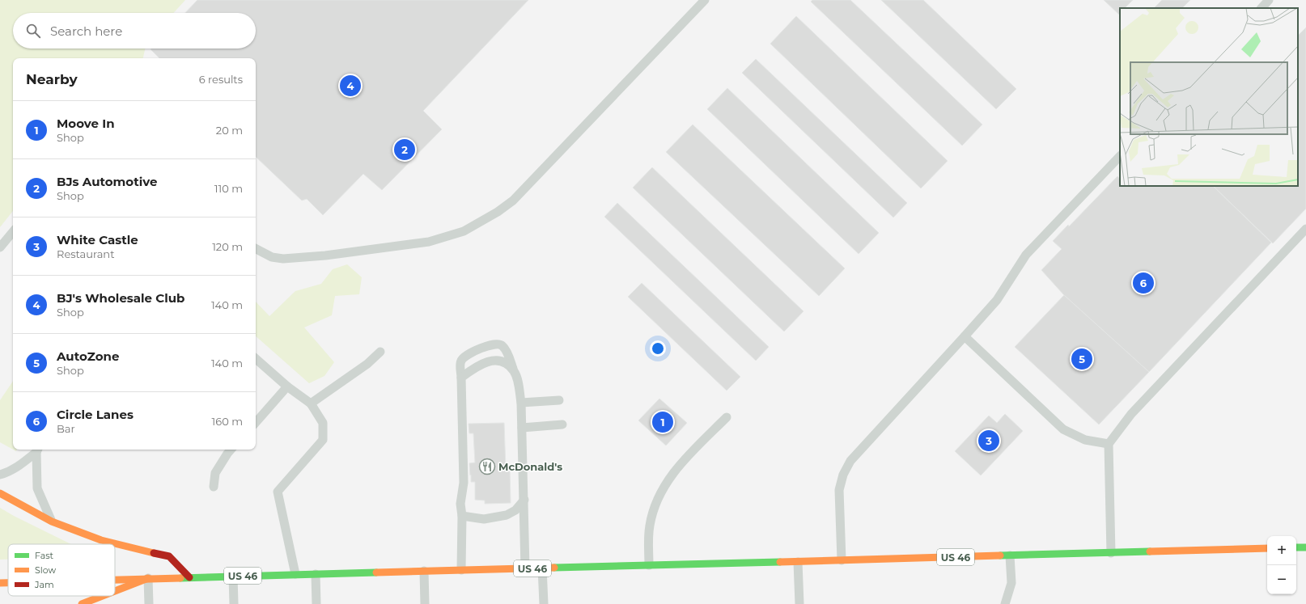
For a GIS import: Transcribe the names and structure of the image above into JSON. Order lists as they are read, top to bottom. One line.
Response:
{"streets":{"main road":["US 46"]},"places":{"restaurant":["McDonald's"]},"legend":["Fast","Slow","Jam"],"page":{"search":"Search here","heading":["Nearby","6 results"],"pins":["4","2","6","5","1","3"],"list":[{"mark":"1","name":"Moove In","note":"Shop","value":"20 m"},{"mark":"2","name":"BJs Automotive","note":"Shop","value":"110 m"},{"mark":"3","name":"White Castle","note":"Restaurant","value":"120 m"},{"mark":"4","name":"BJ's Wholesale Club","note":"Shop","value":"140 m"},{"mark":"5","name":"AutoZone","note":"Shop","value":"140 m"},{"mark":"6","name":"Circle Lanes","note":"Bar","value":"160 m"}],"map_buttons":["+","−"]}}
